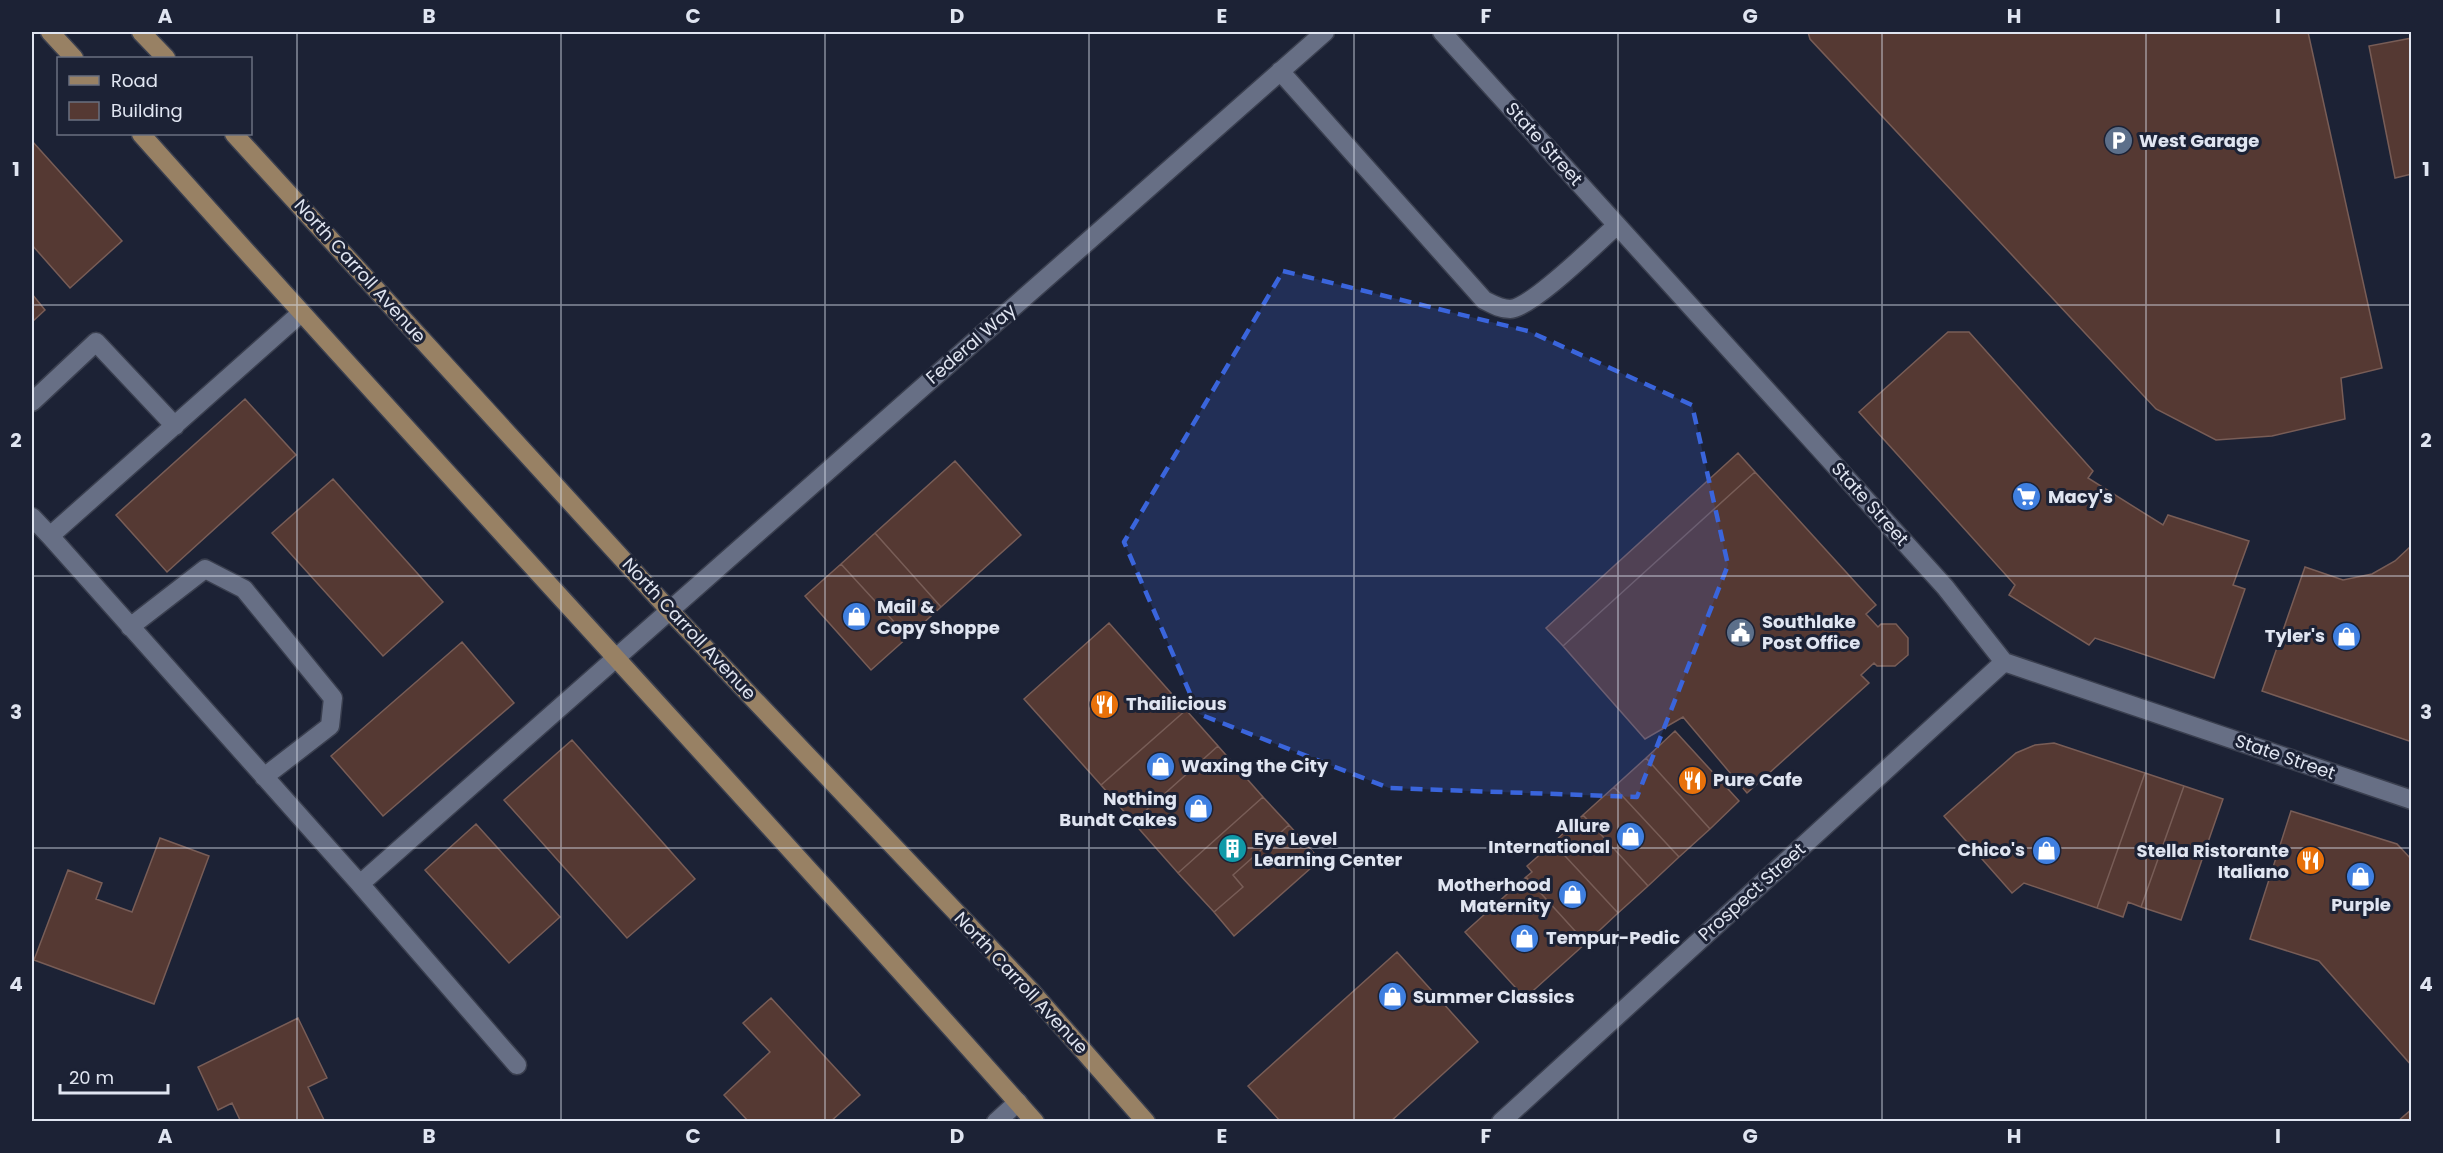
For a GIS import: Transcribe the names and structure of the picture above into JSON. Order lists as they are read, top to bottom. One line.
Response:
{"streets":{"main road":["North Carroll Avenue"],"street":["State Street","Federal Way","Prospect Street"]},"crossings":[["State Street","Prospect Street"],["North Carroll Avenue","Federal Way"]],"places":{"parking":["West Garage"],"supermarket":["Macy's"],"shop":["Mail & Copy Shoppe","Tyler's","Waxing the City","Nothing Bundt Cakes","Allure International","Chico's","Purple","Motherhood Maternity","Tempur-Pedic","Summer Classics"],"public building":["Southlake Post Office"],"restaurant":["Thailicious","Pure Cafe","Stella Ristorante Italiano"],"building":["Eye Level Learning Center"]},"legend":["Road","Building"],"scale_bar":"20 m","grid":{"columns":["A","B","C","D","E","F","G","H","I"],"rows":["1","2","3","4"]}}
